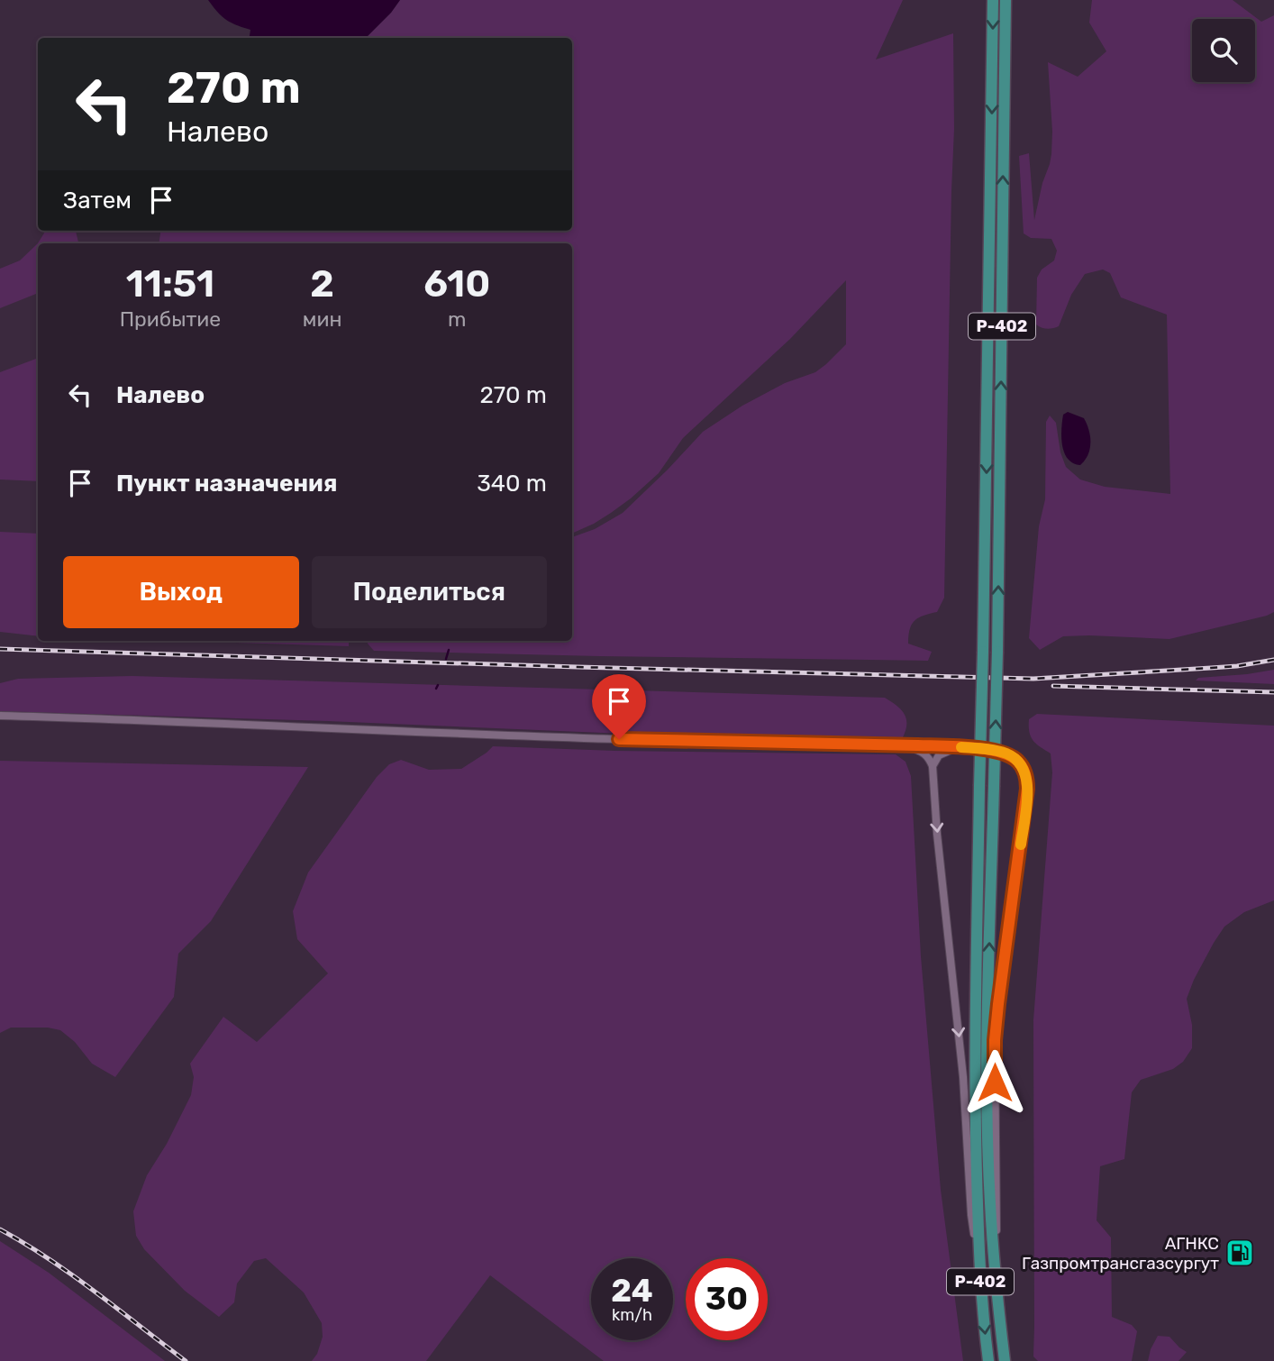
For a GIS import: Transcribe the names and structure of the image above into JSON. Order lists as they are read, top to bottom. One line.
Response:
{"streets":{"main road":["Р-402"]},"places":{"fuel station":["АГНКС Газпромтрансгазсургут"]},"page":{"turn":["270 m","Налево"],"then":"Затем","eta":["11:51","Прибытие","2","мин","610","m"],"list":[{"name":"Налево","value":"270 m"},{"name":"Пункт назначения","value":"340 m"}],"buttons":["Выход","Поделиться"],"speed":"24 km/h","limit":"30"}}
